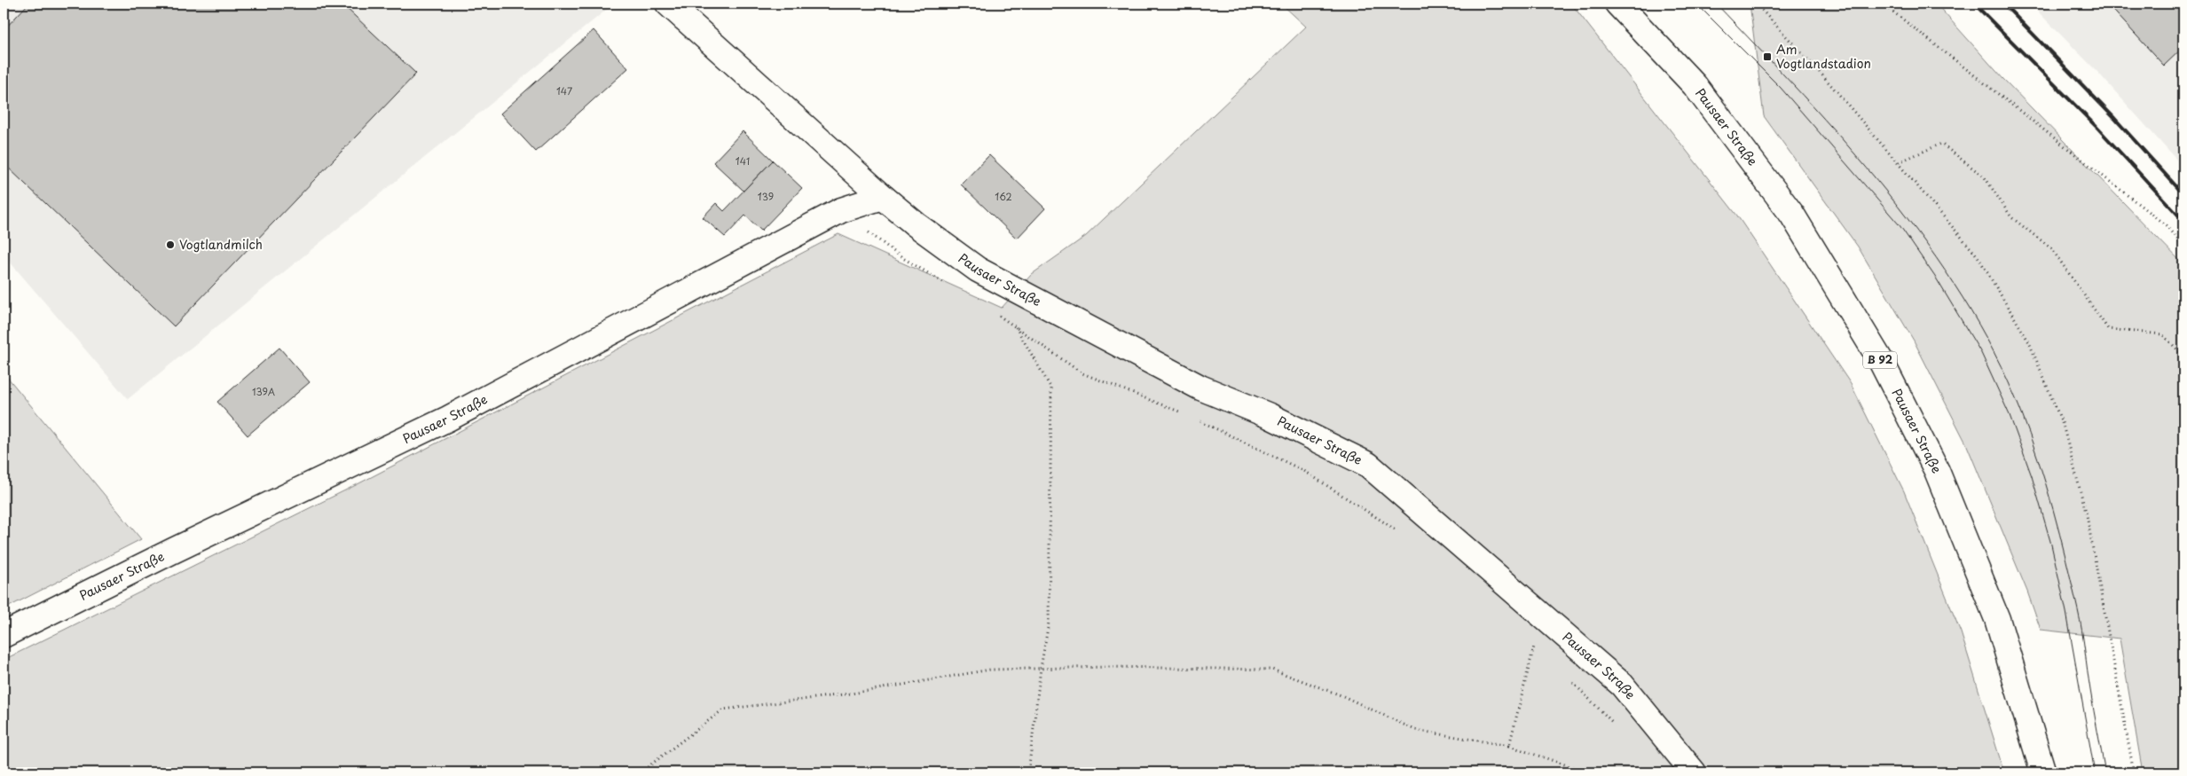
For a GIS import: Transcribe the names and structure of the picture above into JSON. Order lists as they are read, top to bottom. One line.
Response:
{"streets":{"street":["Pausaer Straße","B 92"]},"places":{"transit":["Am Vogtlandstadion"],"other":["Vogtlandmilch"]},"house_numbers":["147","141","139","162","139A"]}
